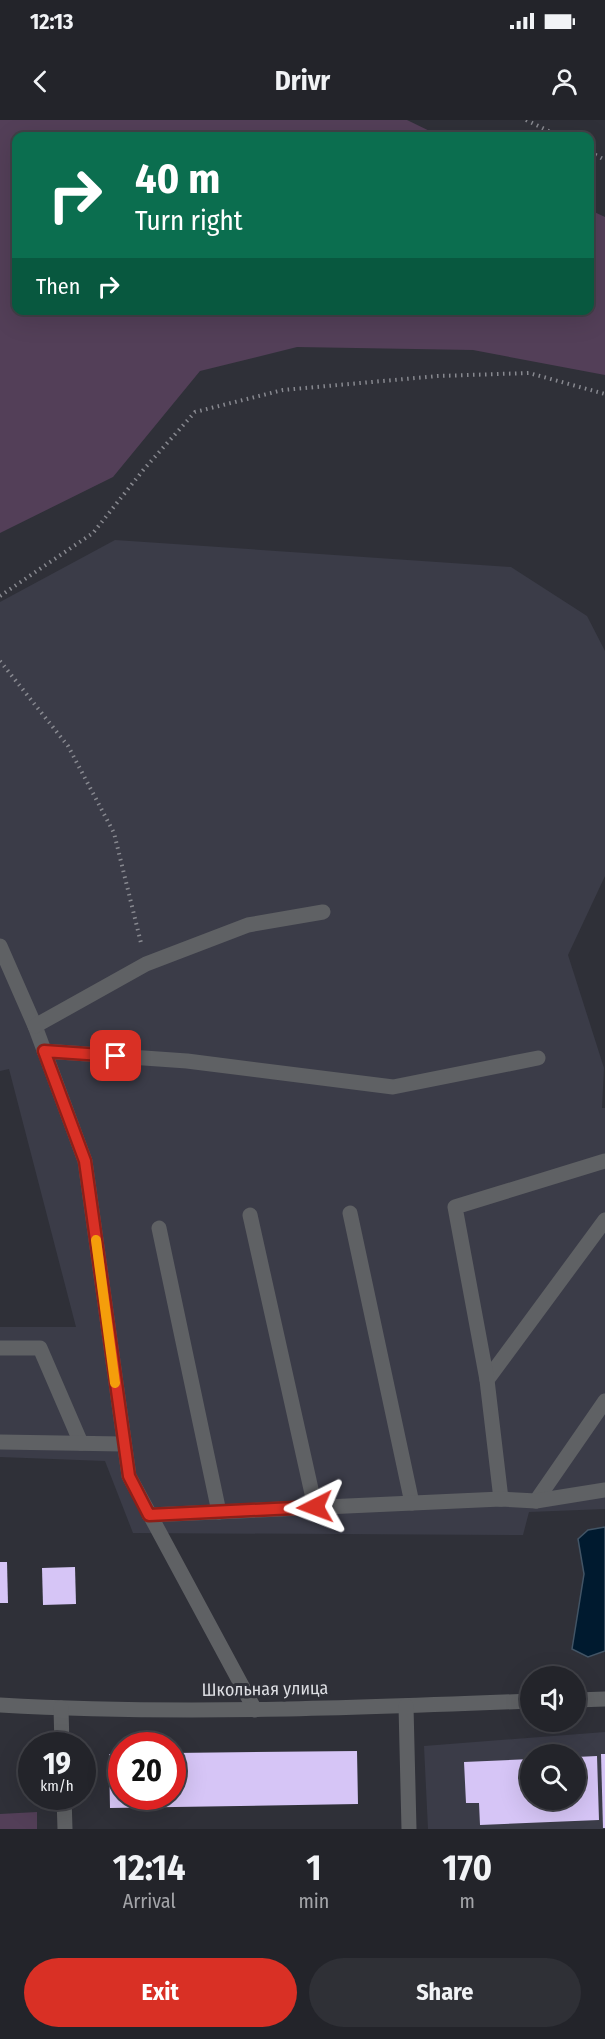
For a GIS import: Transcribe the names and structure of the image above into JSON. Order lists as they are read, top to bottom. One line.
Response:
{"streets":{"street":["Школьная улица"]},"page":{"status":"12:13","header":"Drivr","turn":["40 m","Turn right"],"then":"Then","speed":"19 km/h","limit":"20","eta":["12:14","Arrival","1","min","170","m"],"buttons":["Exit","Share"]}}
